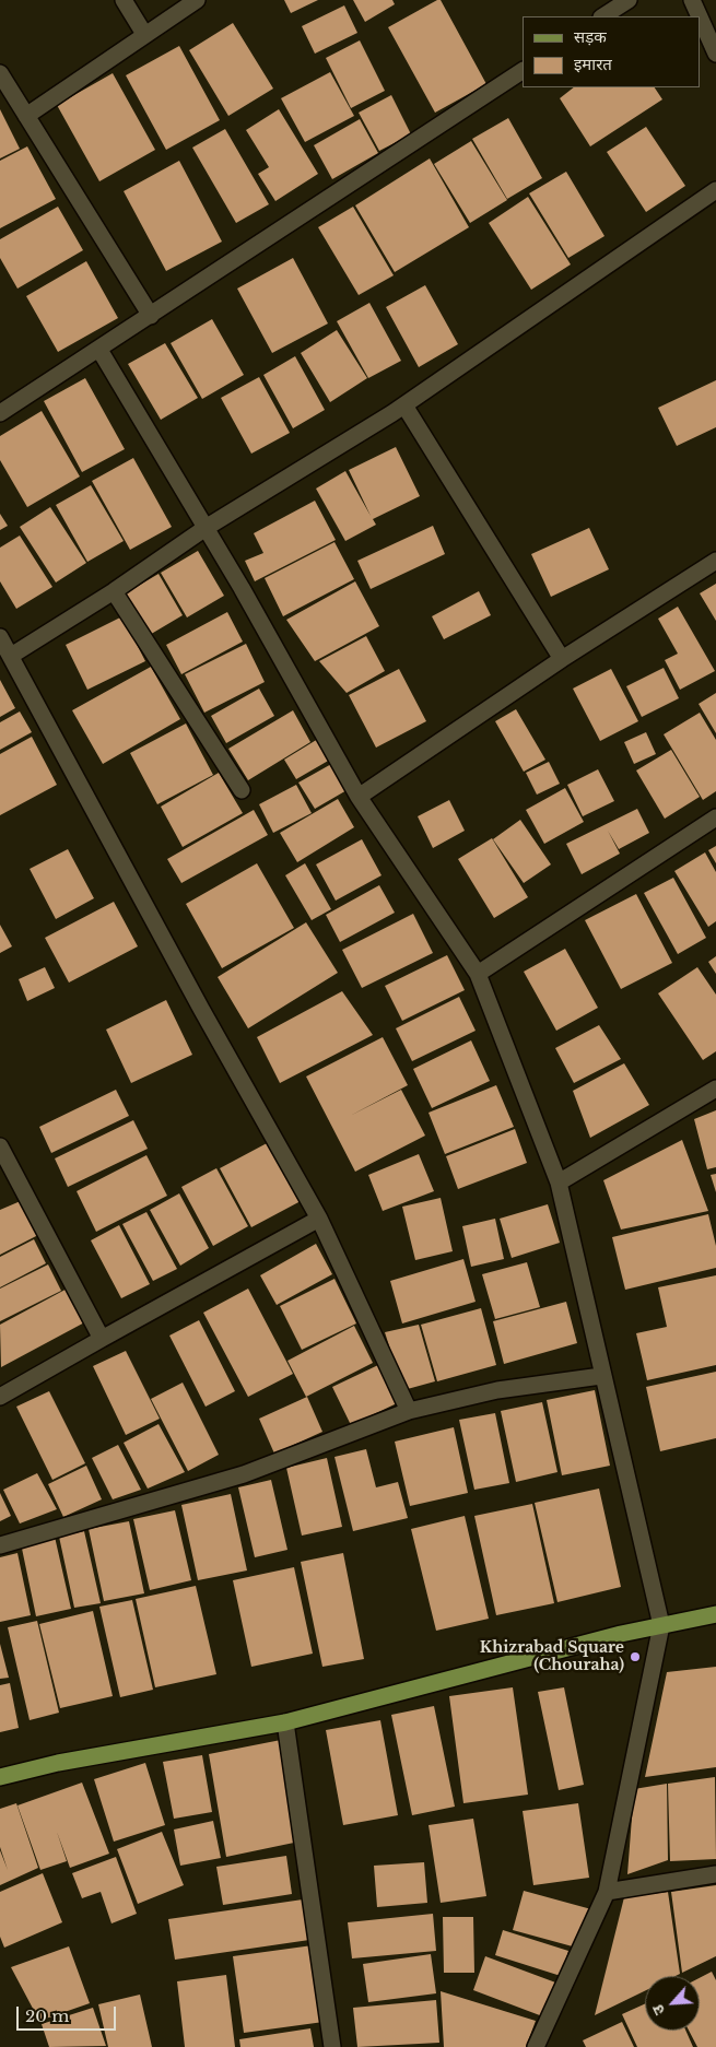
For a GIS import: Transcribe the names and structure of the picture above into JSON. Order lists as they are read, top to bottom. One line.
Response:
{"places":["Khizrabad Square (Chouraha)"],"legend":["सड़क","इमारत"],"scale_bar":"20 m","north":"bottom left"}
